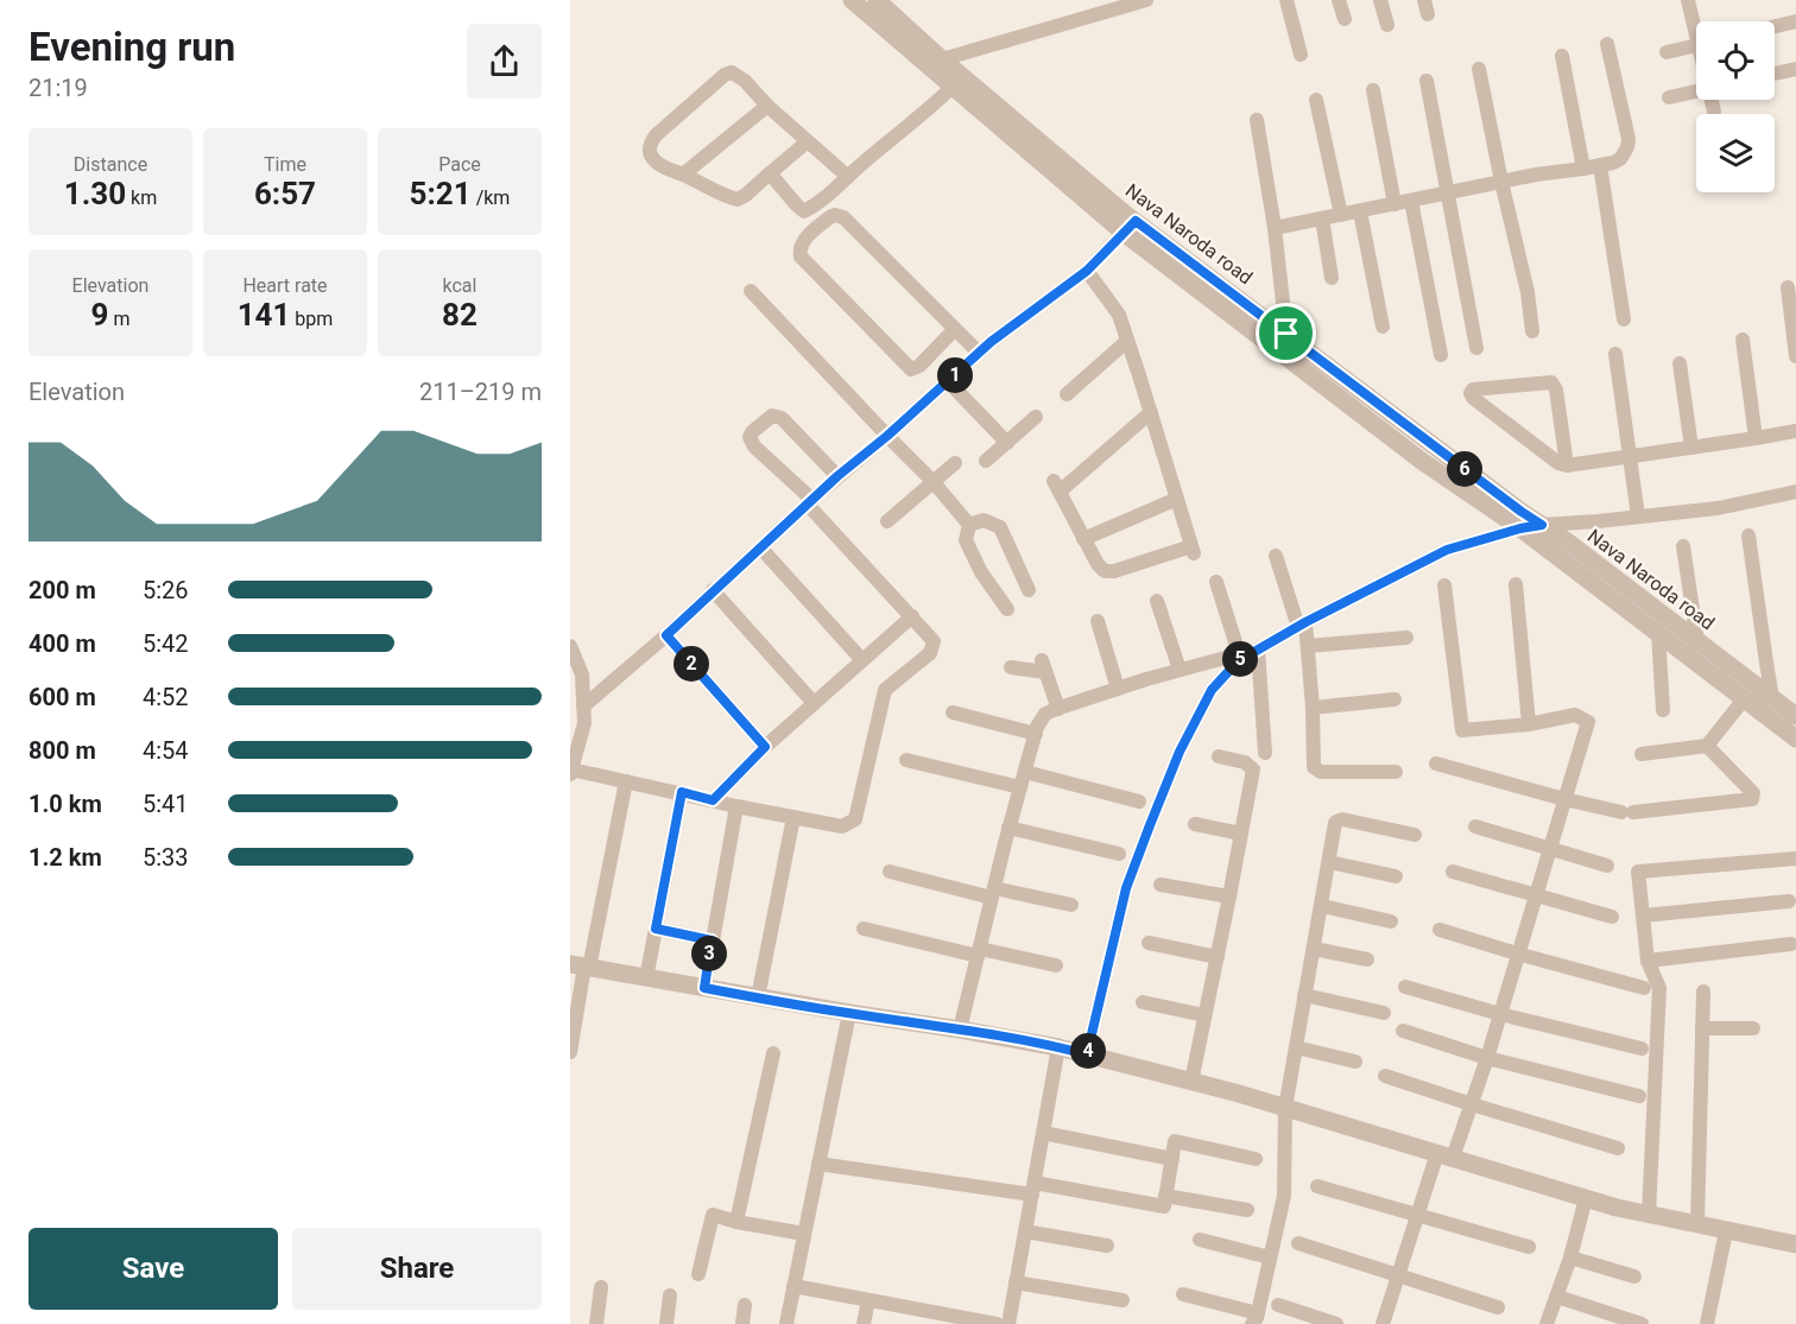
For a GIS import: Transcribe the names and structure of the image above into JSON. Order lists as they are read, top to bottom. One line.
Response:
{"streets":{"street":["Nava Naroda road"]},"page":{"heading":["Evening run","21:19"],"stats":[["Distance","1.30 km"],["Time","6:57"],["Pace","5:21 /km"],["Elevation","9 m"],["Heart rate","141 bpm"],["kcal","82"]],"pins":["1","6","5","2","3","4"],"chart":["Elevation","211–219 m"],"list":[{"name":"200 m","note":"5:26"},{"name":"400 m","note":"5:42"},{"name":"600 m","note":"4:52"},{"name":"800 m","note":"4:54"},{"name":"1.0 km","note":"5:41"},{"name":"1.2 km","note":"5:33"}],"buttons":["Save","Share"]}}
